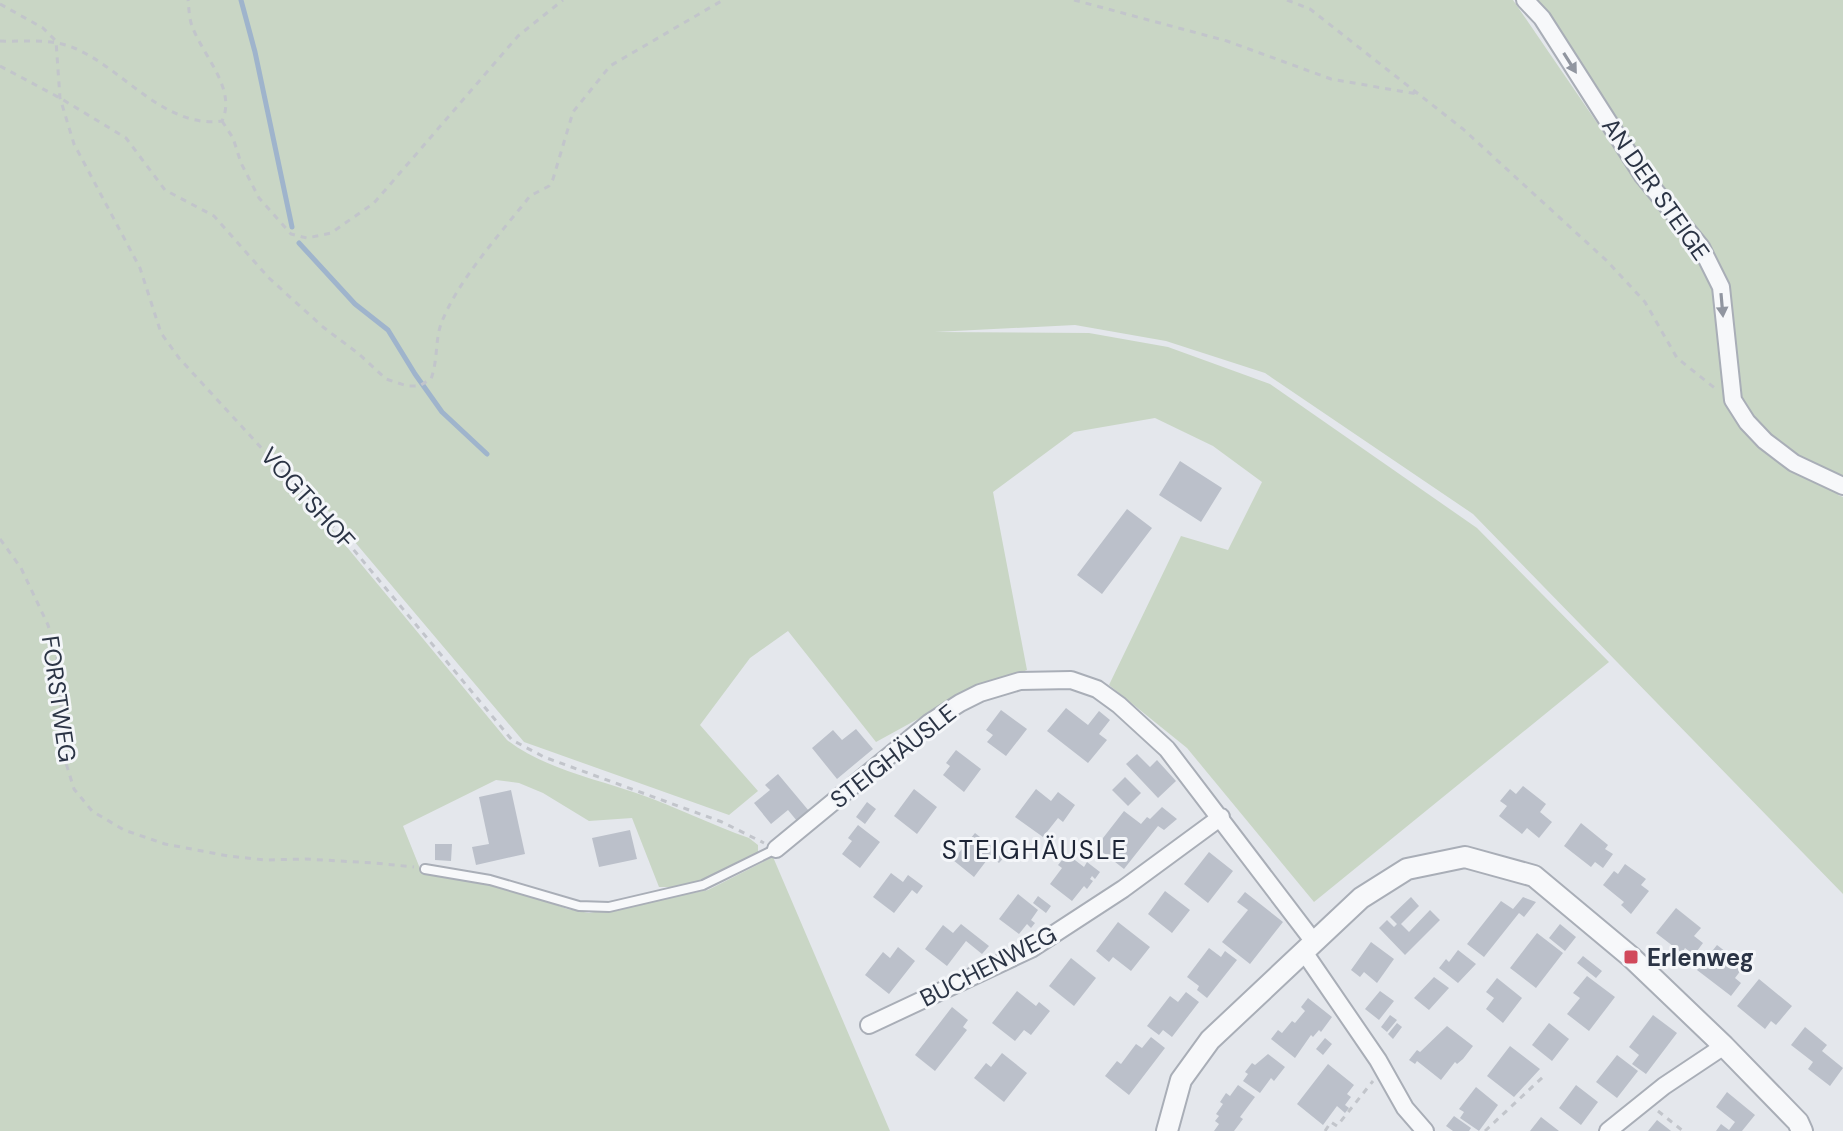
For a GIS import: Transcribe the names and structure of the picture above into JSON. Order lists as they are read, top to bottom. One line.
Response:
{"streets":{"street":["AN DER STEIGE","STEIGHÄUSLE","BUCHENWEG"],"path":["VOGTSHOF","FORSTWEG"]},"crossings":[["VOGTSHOF","STEIGHÄUSLE"],["FORSTWEG","STEIGHÄUSLE"],["STEIGHÄUSLE","BUCHENWEG"]],"one_way":["AN DER STEIGE"],"districts":["STEIGHÄUSLE"],"places":{"transit":["Erlenweg"]}}
